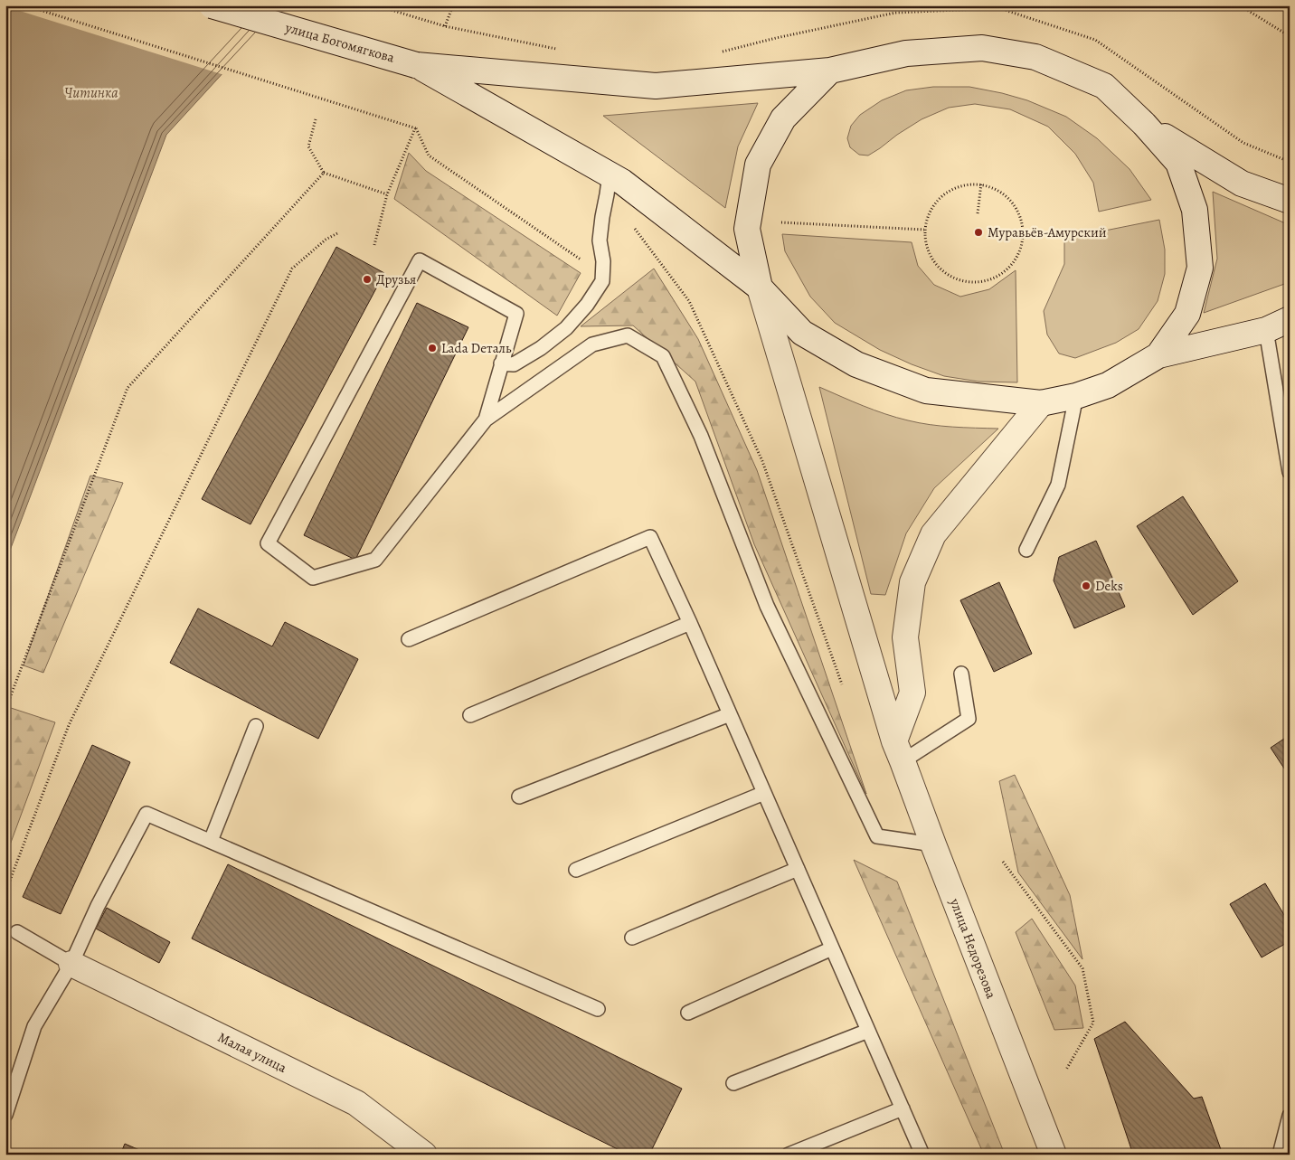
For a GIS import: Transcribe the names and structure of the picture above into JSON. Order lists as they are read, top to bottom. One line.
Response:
{"streets":{"main road":["улица Богомягкова","улица Недорезова","Малая улица"]},"water":["Читинка"],"places":["Муравьёв-Амурский","Друзья","Lada Dеталь","Deks"]}
